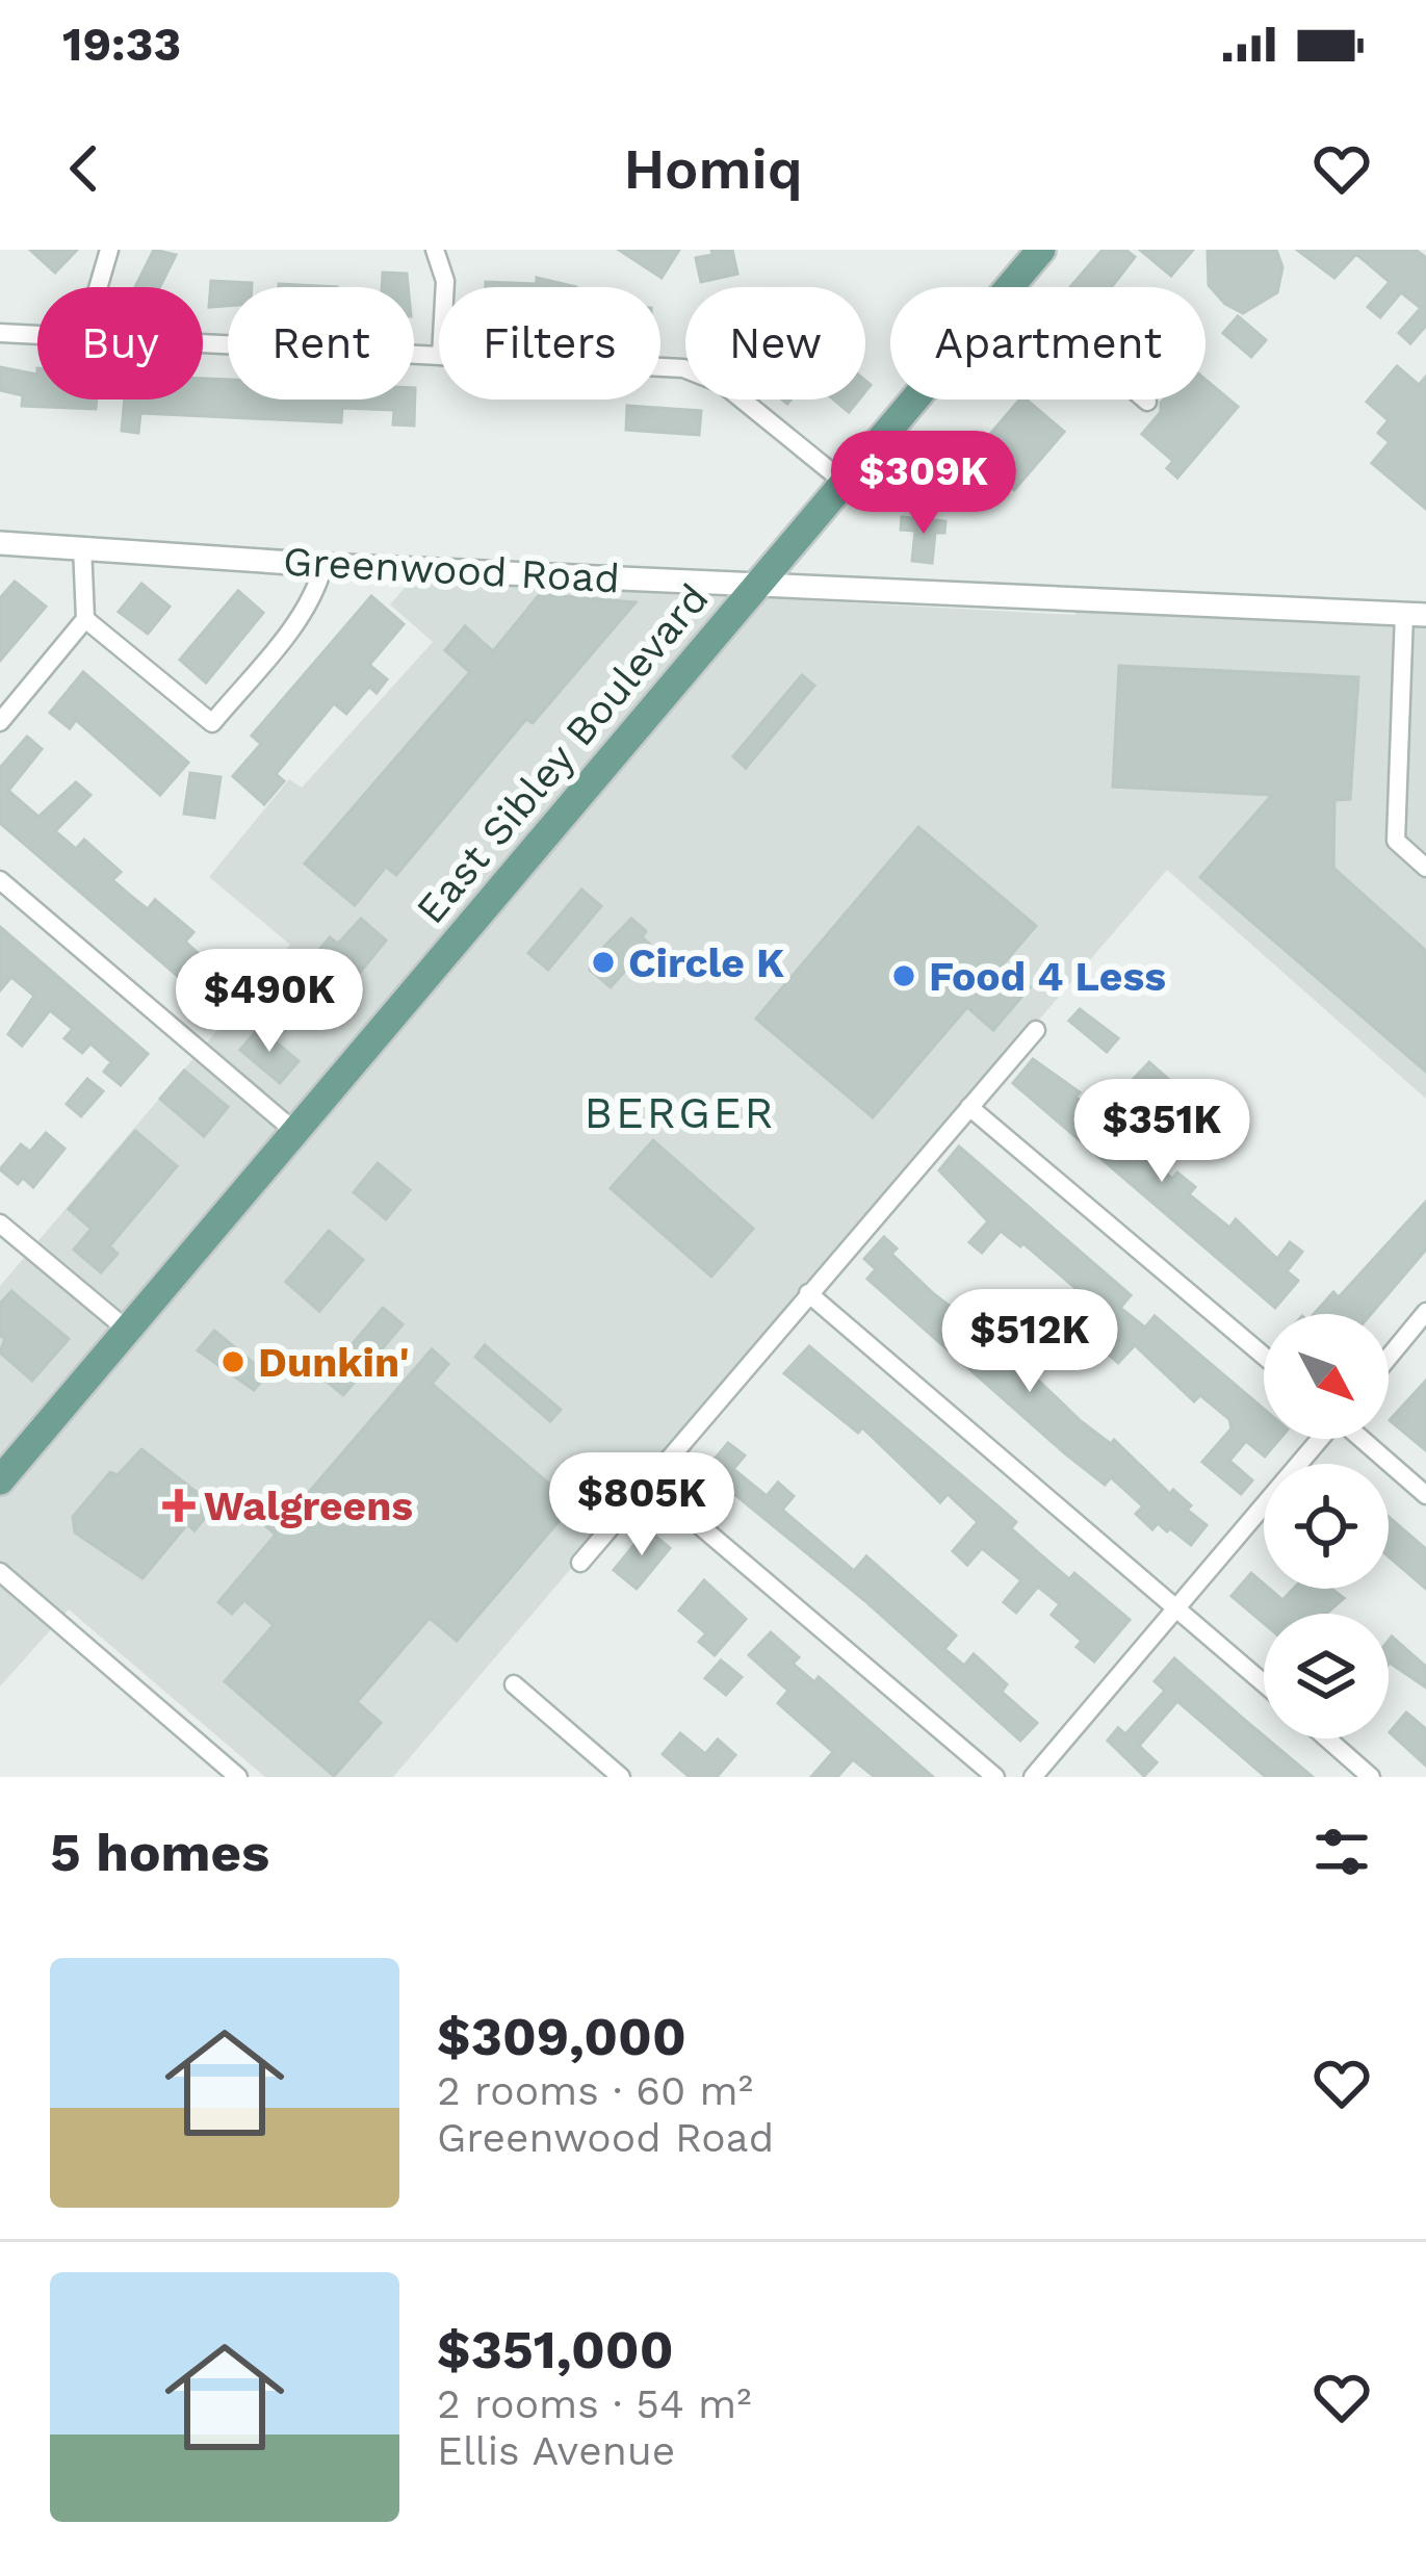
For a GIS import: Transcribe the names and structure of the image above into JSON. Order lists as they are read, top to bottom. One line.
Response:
{"streets":{"main road":["East Sibley Boulevard"],"street":["Greenwood Road"]},"crossings":[["Greenwood Road","East Sibley Boulevard"]],"districts":["BERGER"],"places":{"other":["Circle K","Food 4 Less","Dunkin'"],"health":["Walgreens"]},"north":"bottom right","page":{"status":"19:33","header":"Homiq","chip":["Buy","Rent","Filters","New","Apartment"],"price":["$309K","$490K","$351K","$512K","$805K"],"heading":"5 homes","list":[{"name":"$309,000","note":"2 rooms · 60 m² · Greenwood Road"},{"name":"$351,000","note":"2 rooms · 54 m² · Ellis Avenue"}]}}
